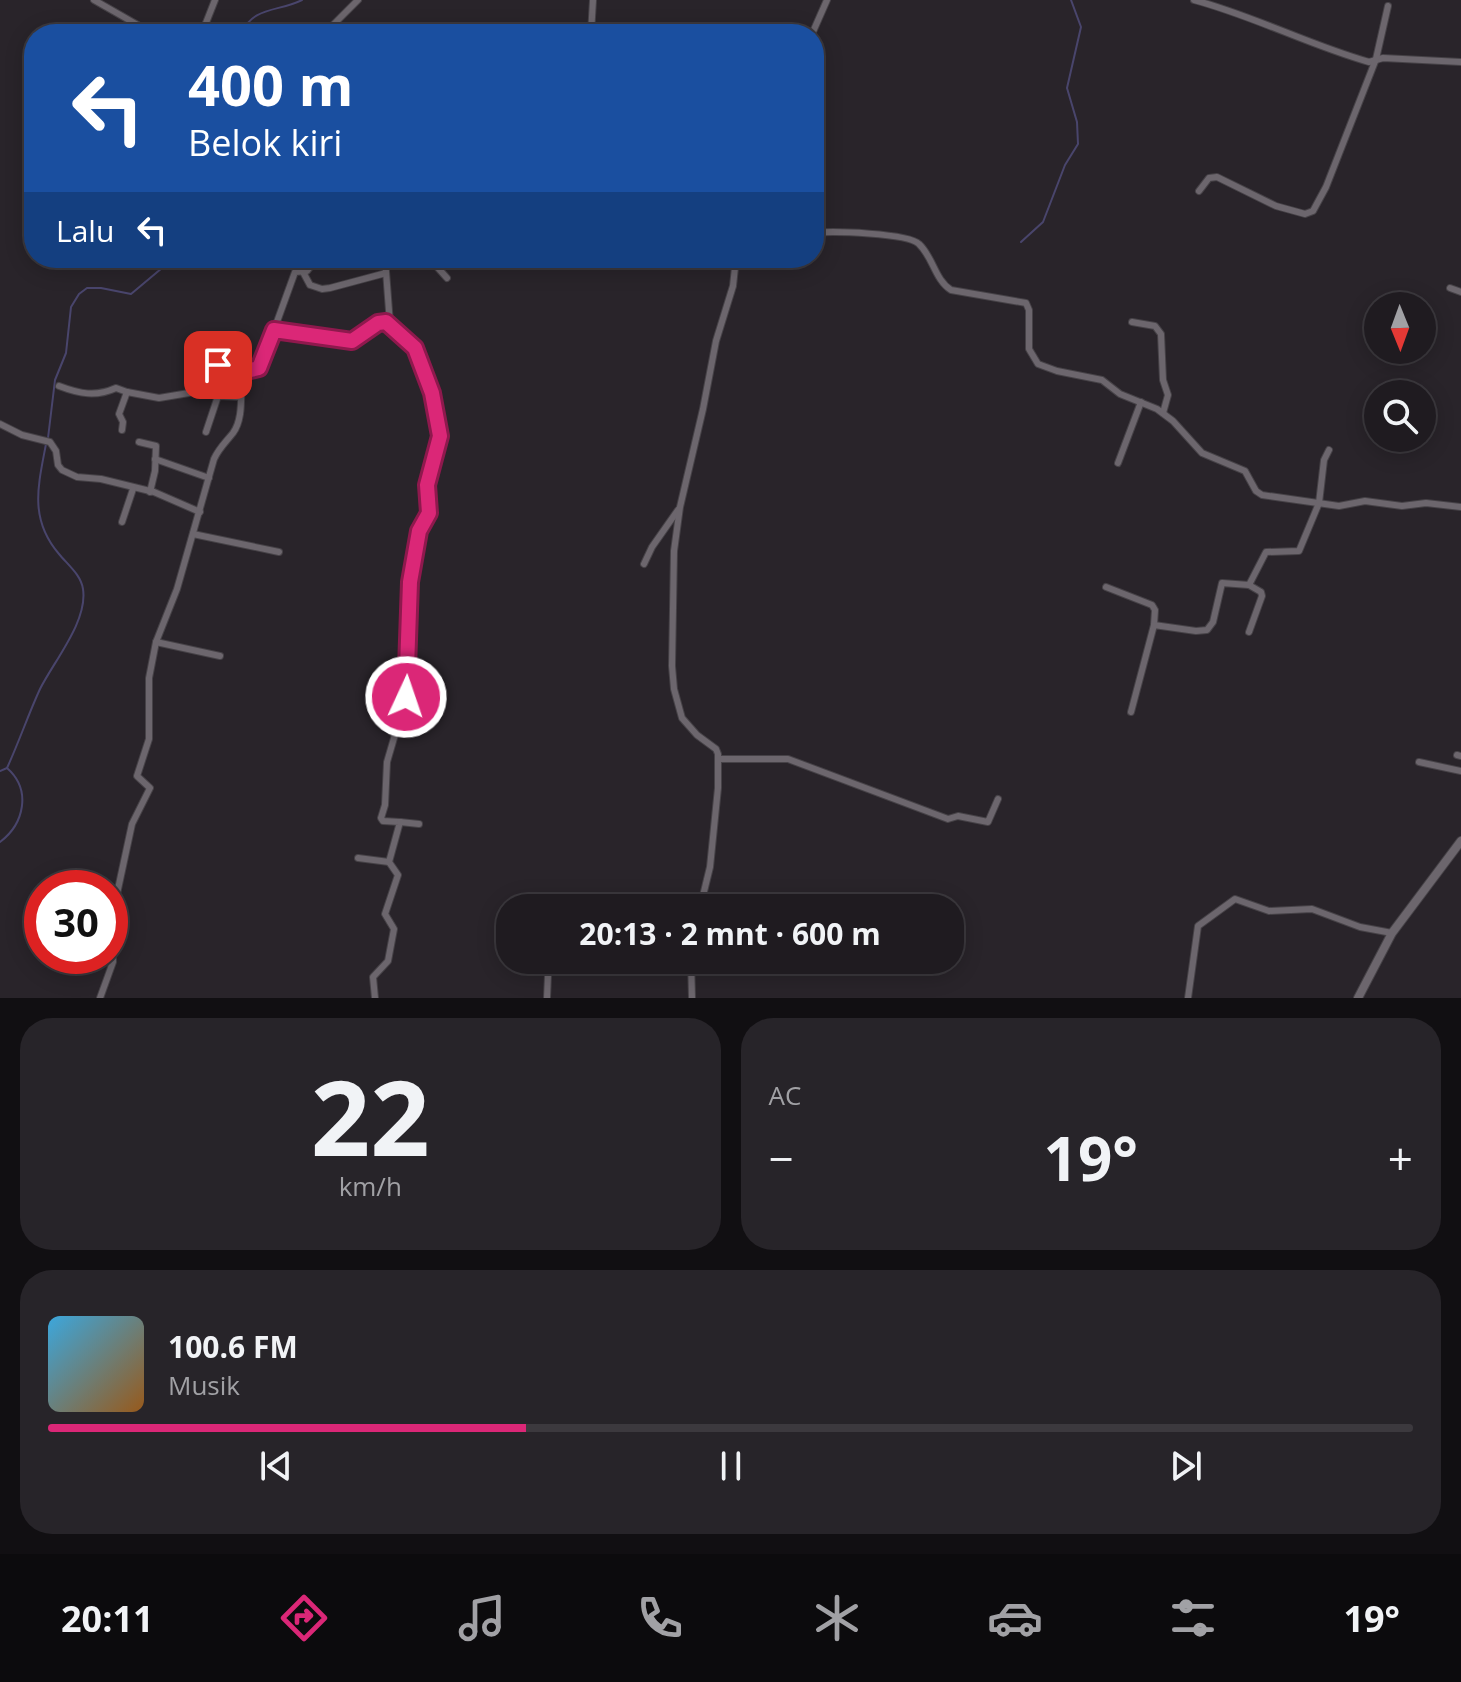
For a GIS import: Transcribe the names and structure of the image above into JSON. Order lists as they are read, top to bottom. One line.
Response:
{"north":"bottom","page":{"turn":["400 m","Belok kiri"],"then":"Lalu","limit":"30","trip":"20:13 · 2 mnt · 600 m","tile":[["22","km/h"],"AC"],"heat":["−","19°","+"],"song":["100.6 FM","Musik"],"tabs":["20:11","19°"]}}
